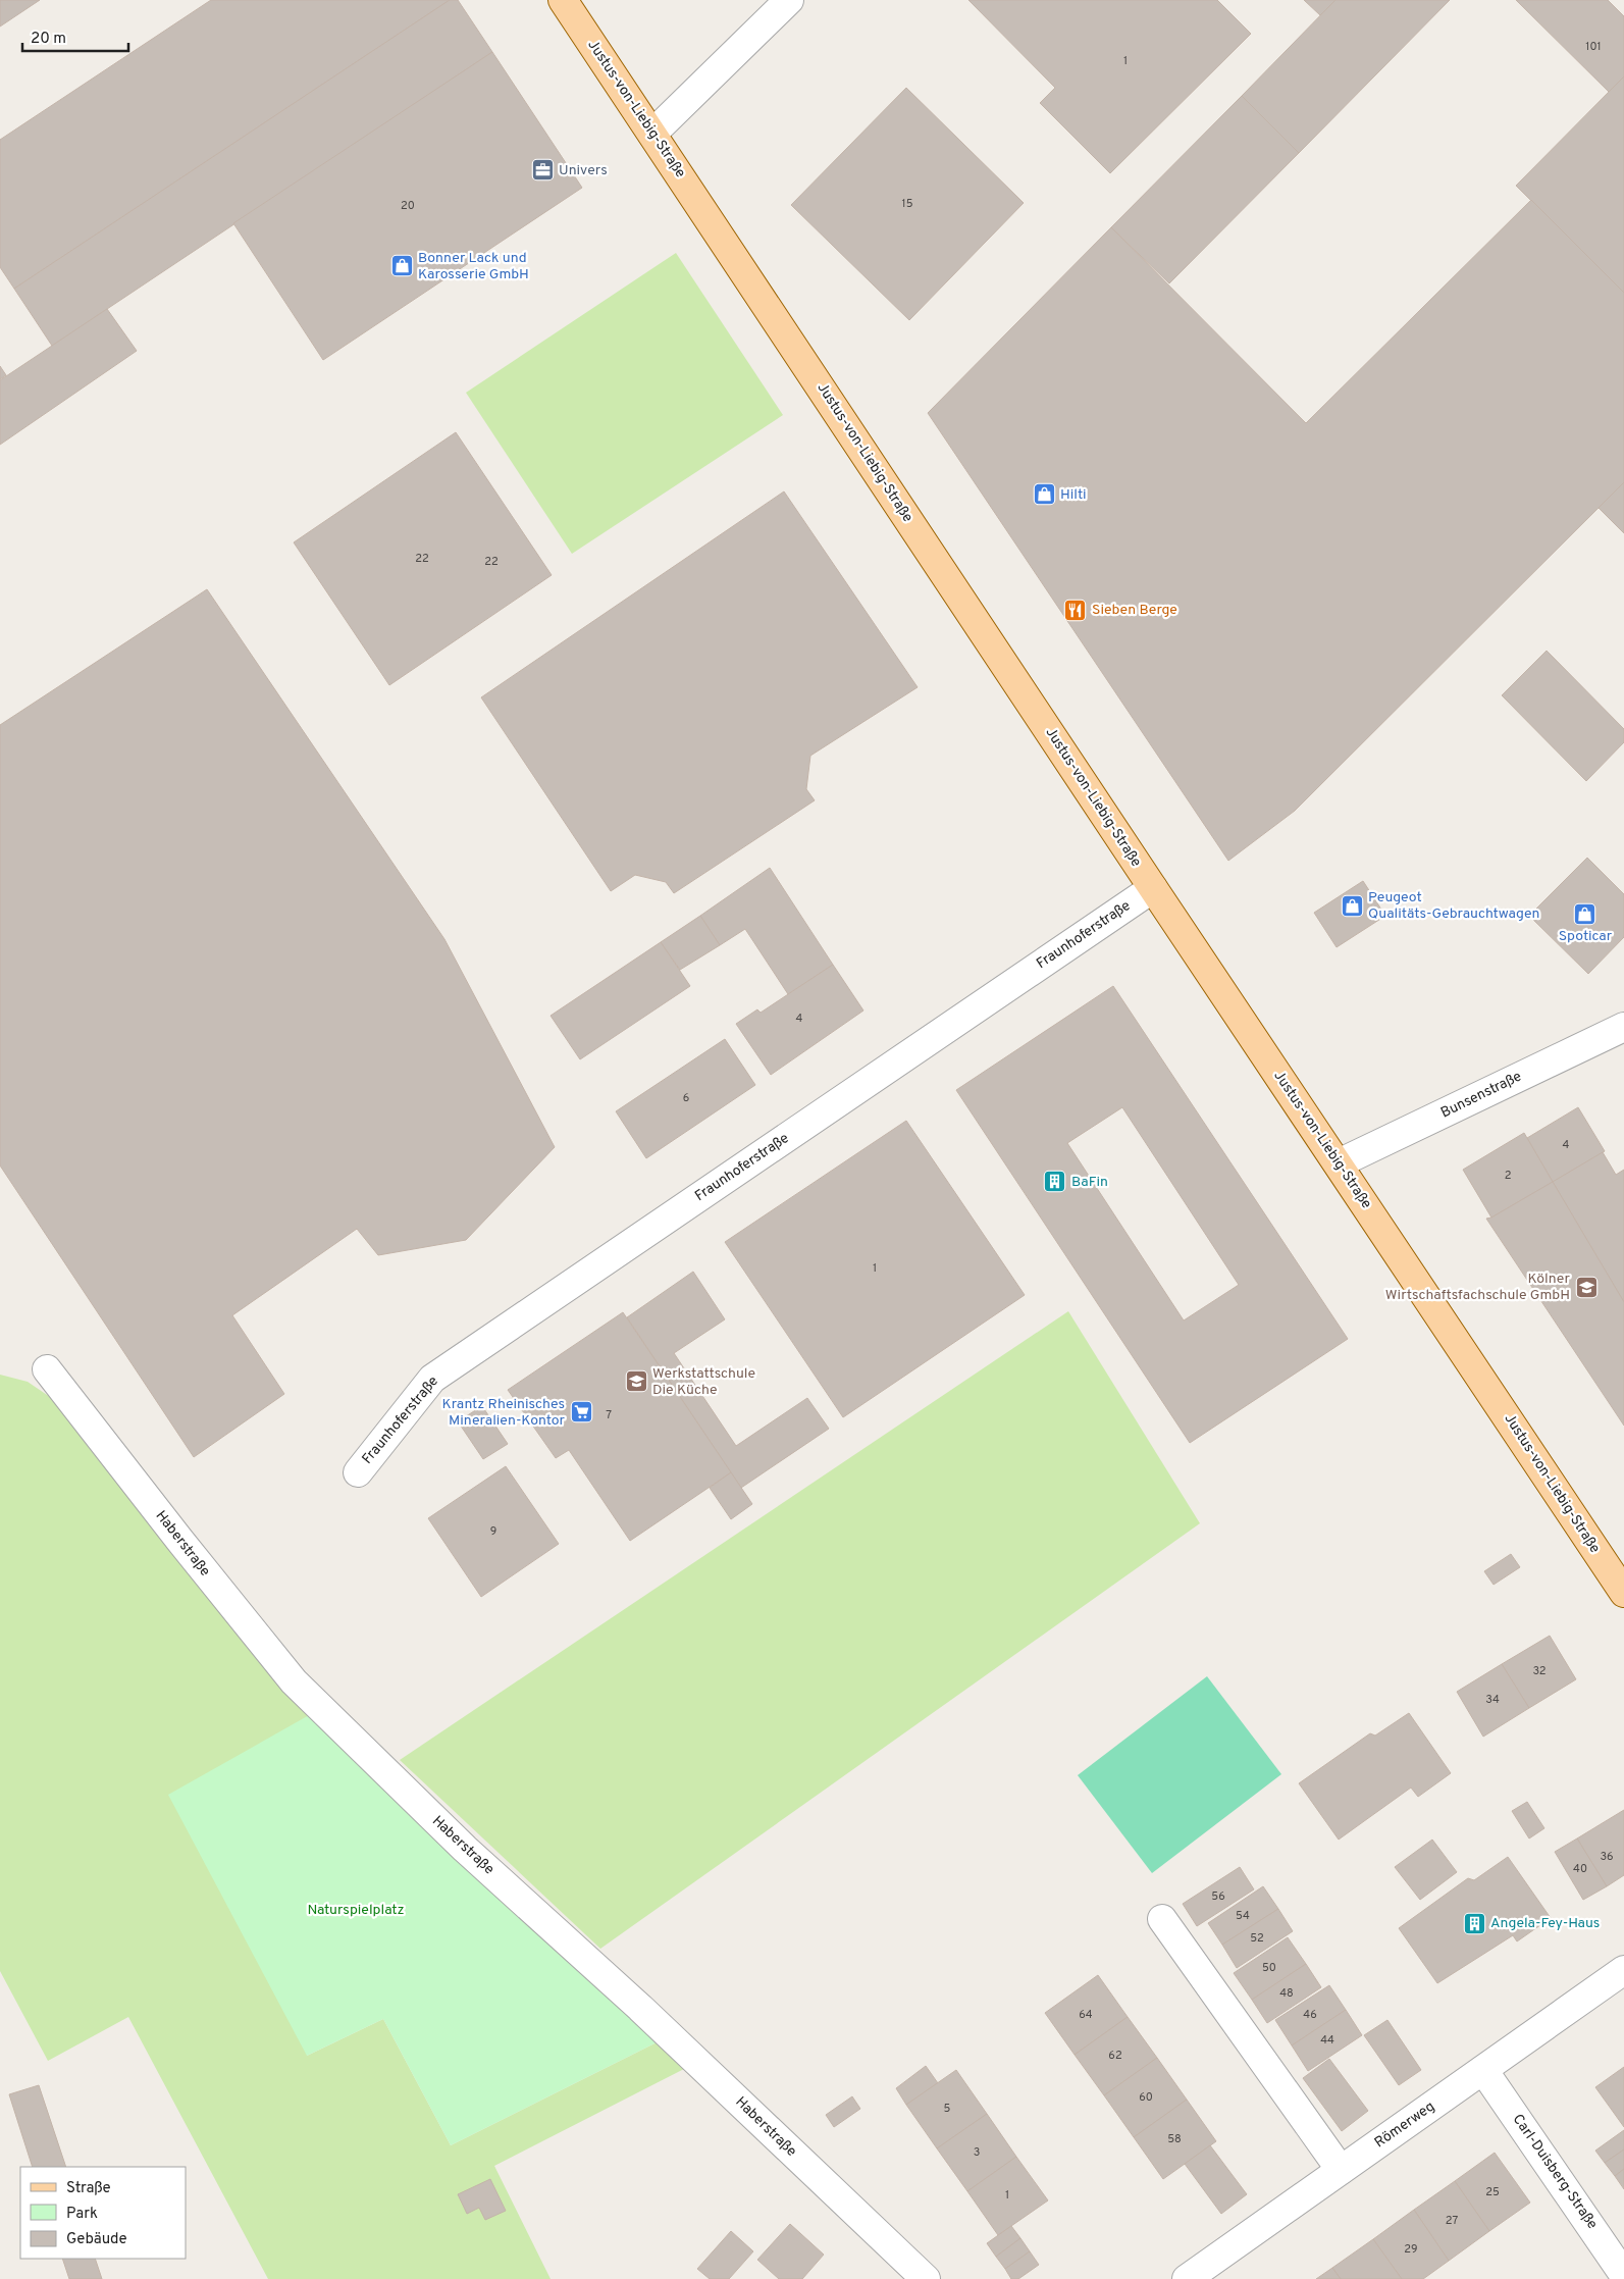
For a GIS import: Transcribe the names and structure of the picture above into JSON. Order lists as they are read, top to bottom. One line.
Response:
{"streets":{"main road":["Justus-von-Liebig-Straße"],"street":["Fraunhoferstraße","Bunsenstraße","Haberstraße","Römerweg","Carl-Duisberg-Straße"]},"crossings":[["Justus-von-Liebig-Straße","Fraunhoferstraße"],["Justus-von-Liebig-Straße","Bunsenstraße"],["Römerweg","Carl-Duisberg-Straße"]],"parks":["Naturspielplatz"],"places":{"office":["Univers"],"shop":["Bonner Lack und Karosserie GmbH","Hilti","Peugeot Qualitäts-Gebrauchtwagen","Spoticar"],"restaurant":["Sieben Berge"],"building":["BaFin","Angela-Fey-Haus"],"school or university":["Kölner Wirtschaftsfachschule GmbH","Werkstattschule Die Küche"],"supermarket":["Krantz Rheinisches Mineralien-Kontor"]},"house_numbers":["101","1","15","20","22","22","4","6","4","2","1","7","9","32","34","36","40","56","54","52","50","48","64","46","44","62","60","5","58","3","25","1","27","29"],"legend":["Straße","Park","Gebäude"],"scale_bar":"20 m"}
